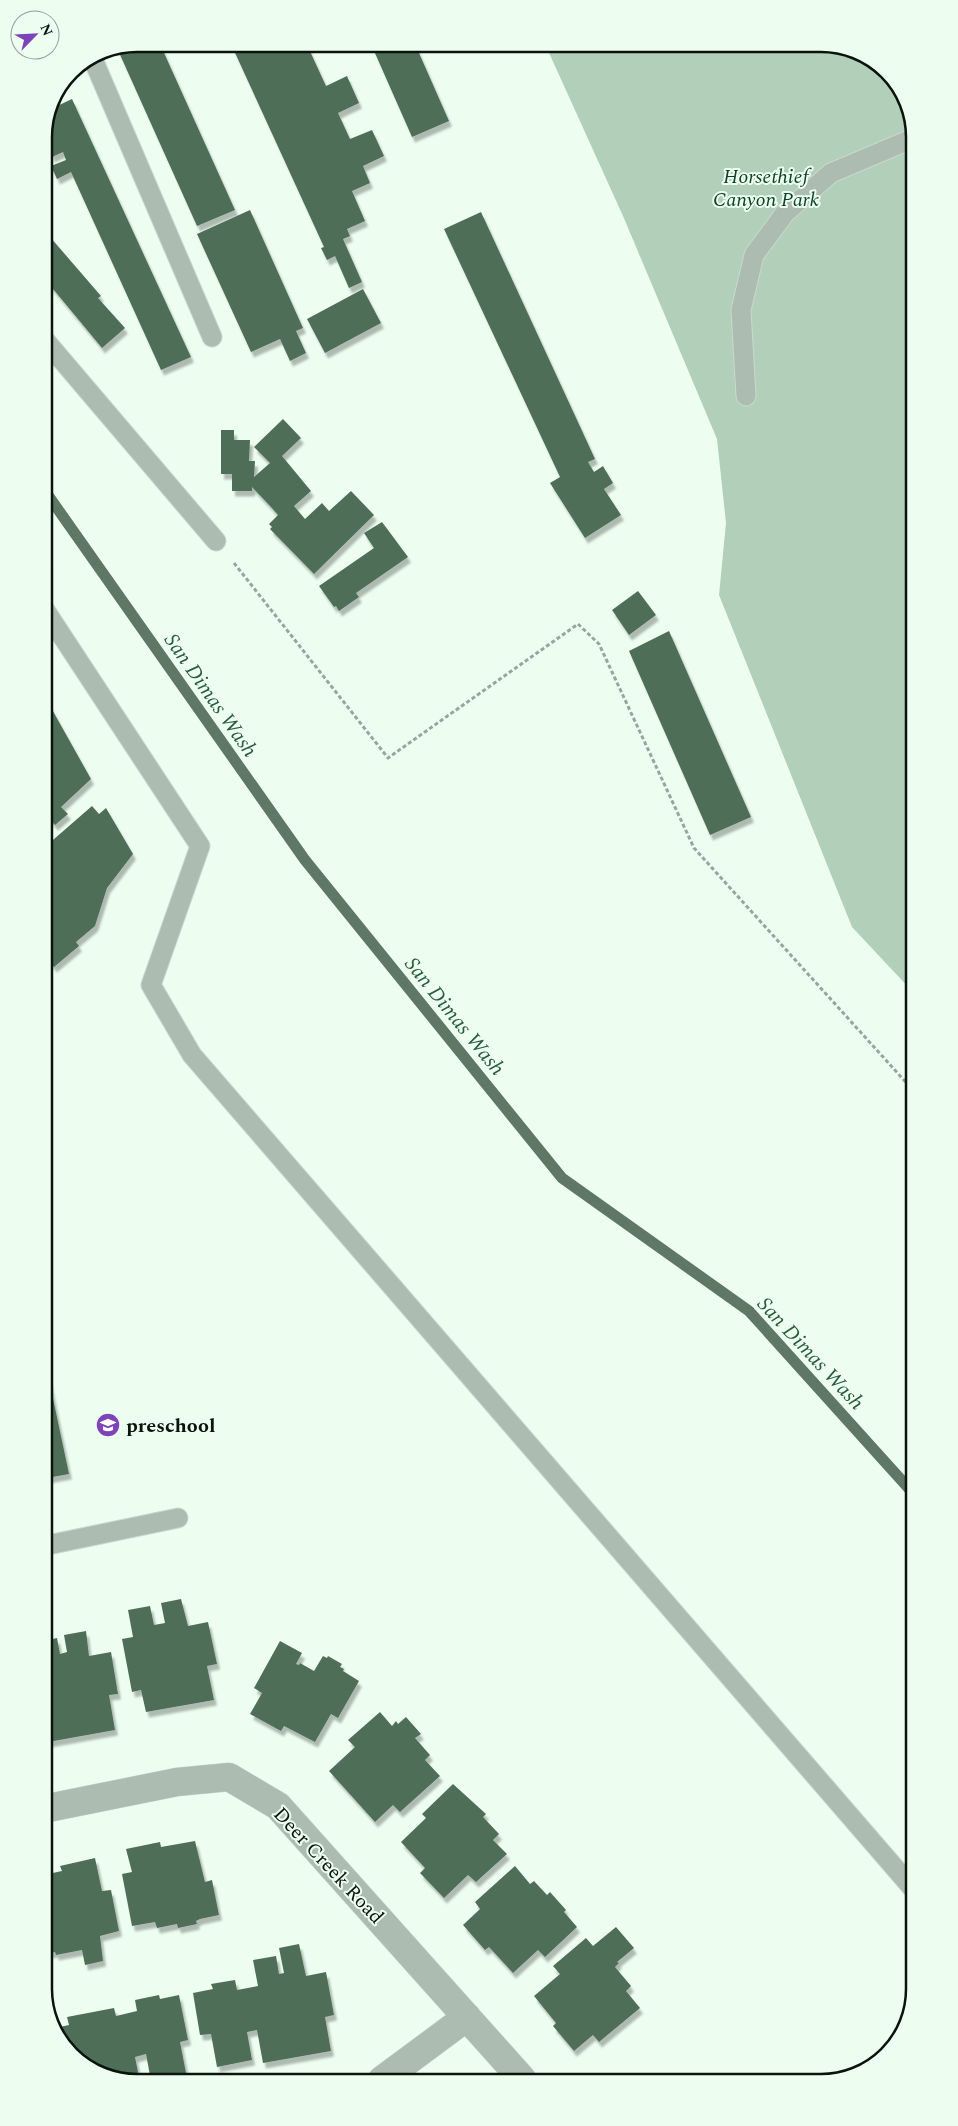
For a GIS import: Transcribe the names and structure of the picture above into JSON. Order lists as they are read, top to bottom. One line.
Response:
{"streets":{"street":["Deer Creek Road"]},"water":["San Dimas Wash"],"parks":["Horsethief Canyon Park"],"places":{"school or university":["preschool"]},"north":"top right"}
